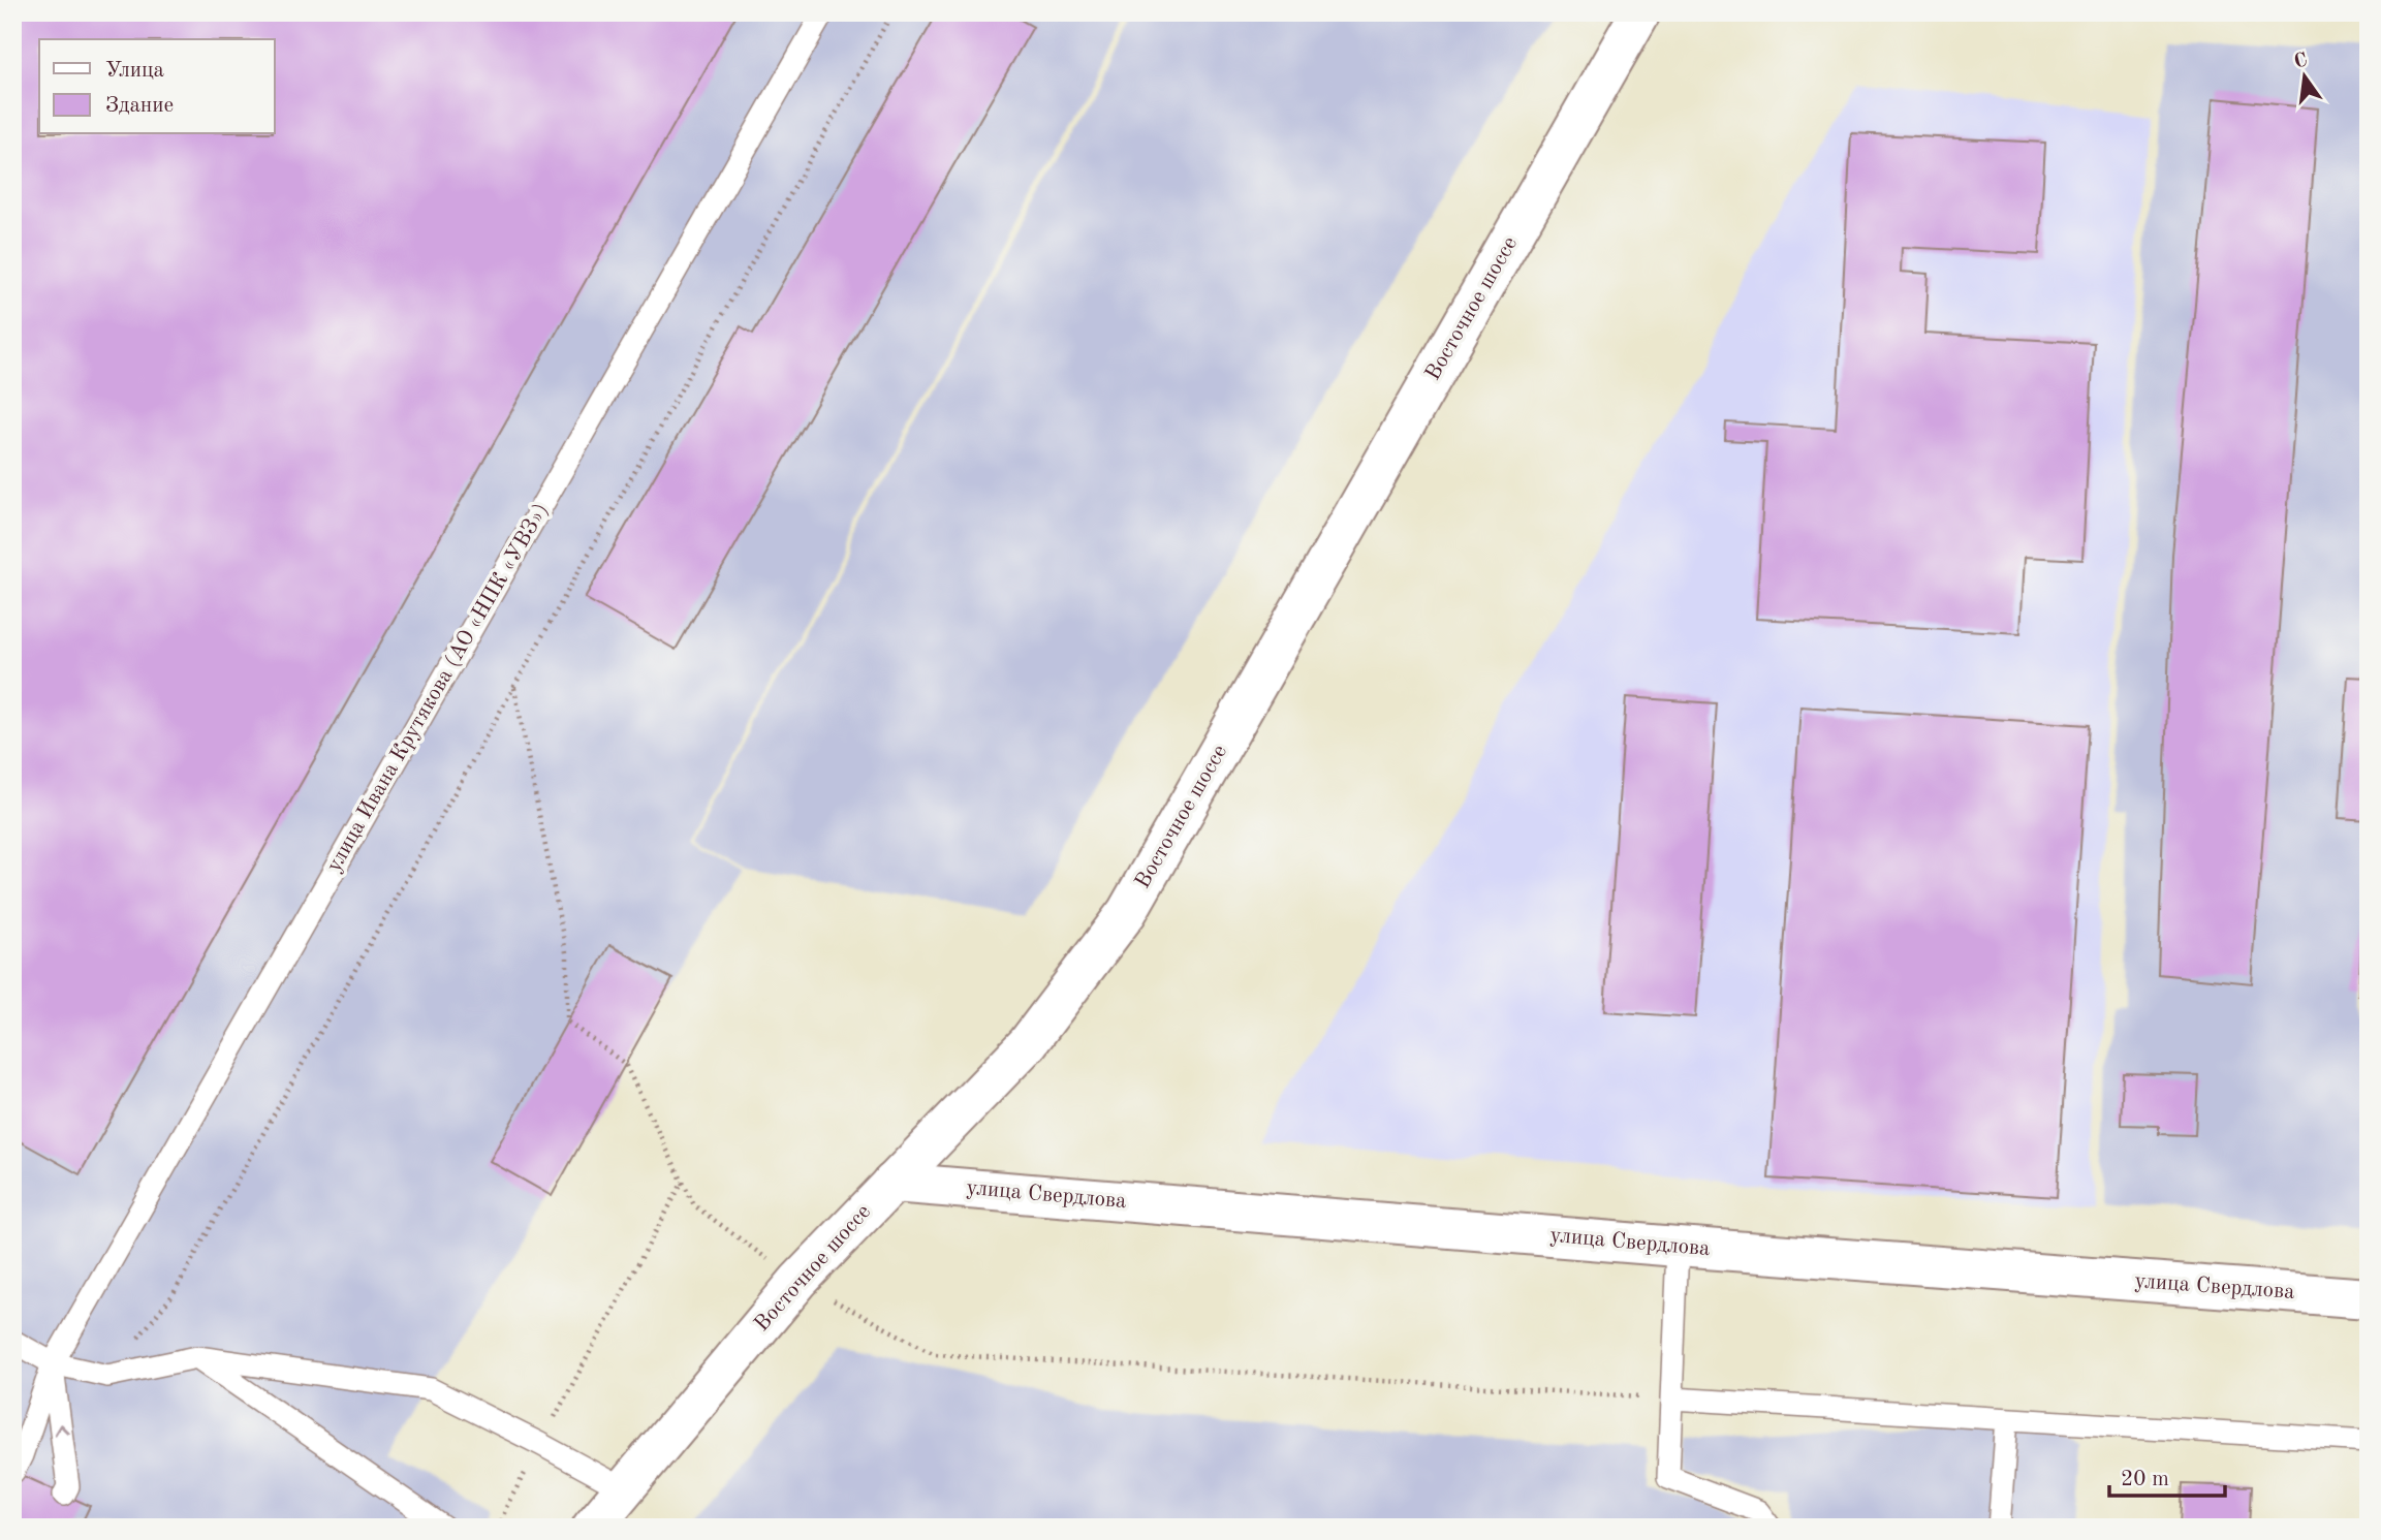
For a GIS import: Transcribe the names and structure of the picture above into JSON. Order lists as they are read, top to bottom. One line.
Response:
{"streets":{"main road":["Восточное шоссе","улица Свердлова"],"lane":["улица Ивана Крутякова (АО «НПК «УВЗ»)"]},"crossings":[["Восточное шоссе","улица Свердлова"]],"legend":["Улица","Здание"],"scale_bar":"20 m","north":"top"}
